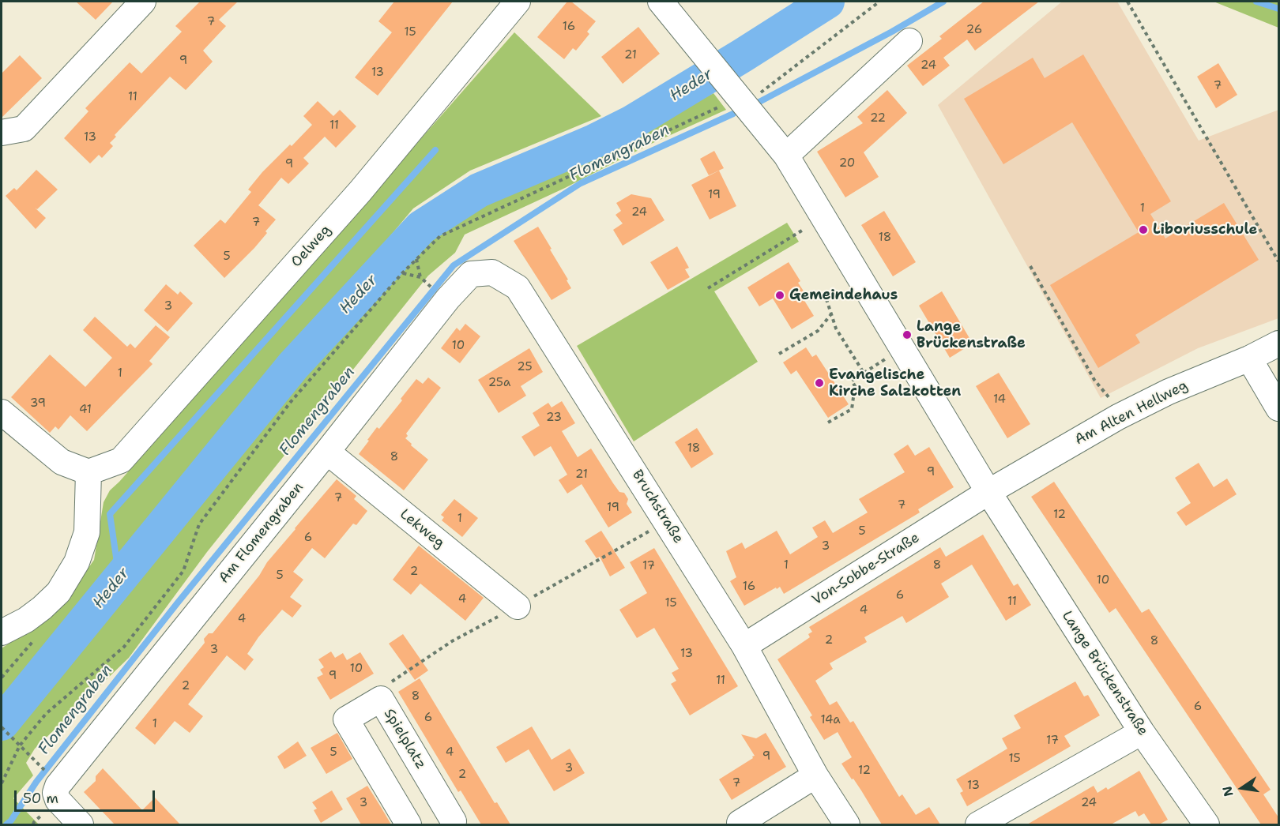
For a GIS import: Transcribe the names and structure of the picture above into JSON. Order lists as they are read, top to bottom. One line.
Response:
{"streets":{"street":["Oelweg","Am Alten Hellweg","Bruchstraße","Lekweg","Am Flomengraben","Von-Sobbe-Straße","Lange Brückenstraße","Spielplatz"]},"crossings":[["Am Alten Hellweg","Von-Sobbe-Straße"],["Am Alten Hellweg","Lange Brückenstraße"],["Bruchstraße","Am Flomengraben"],["Bruchstraße","Von-Sobbe-Straße"],["Lekweg","Am Flomengraben"],["Von-Sobbe-Straße","Lange Brückenstraße"]],"water":["Heder","Flomengraben"],"places":["Liboriusschule","Gemeindehaus","Lange Brückenstraße","Evangelische Kirche Salzkotten"],"house_numbers":["7","16","26","15","21","9","24","13","7","11","22","11","13","20","9","19","1","24","7","18","5","3","10","25","1","25a","14","39","41","23","18","8","9","21","7","7","19","12","1","5","6","3","1","8","17","2","5","10","16","6","4","11","15","4","4","2","8","3","13","10","9","11","2","8","6","6","14a","1","17","5","4","9","15","3","12","2","7","13","3","24"],"scale_bar":"50 m","north":"left"}
